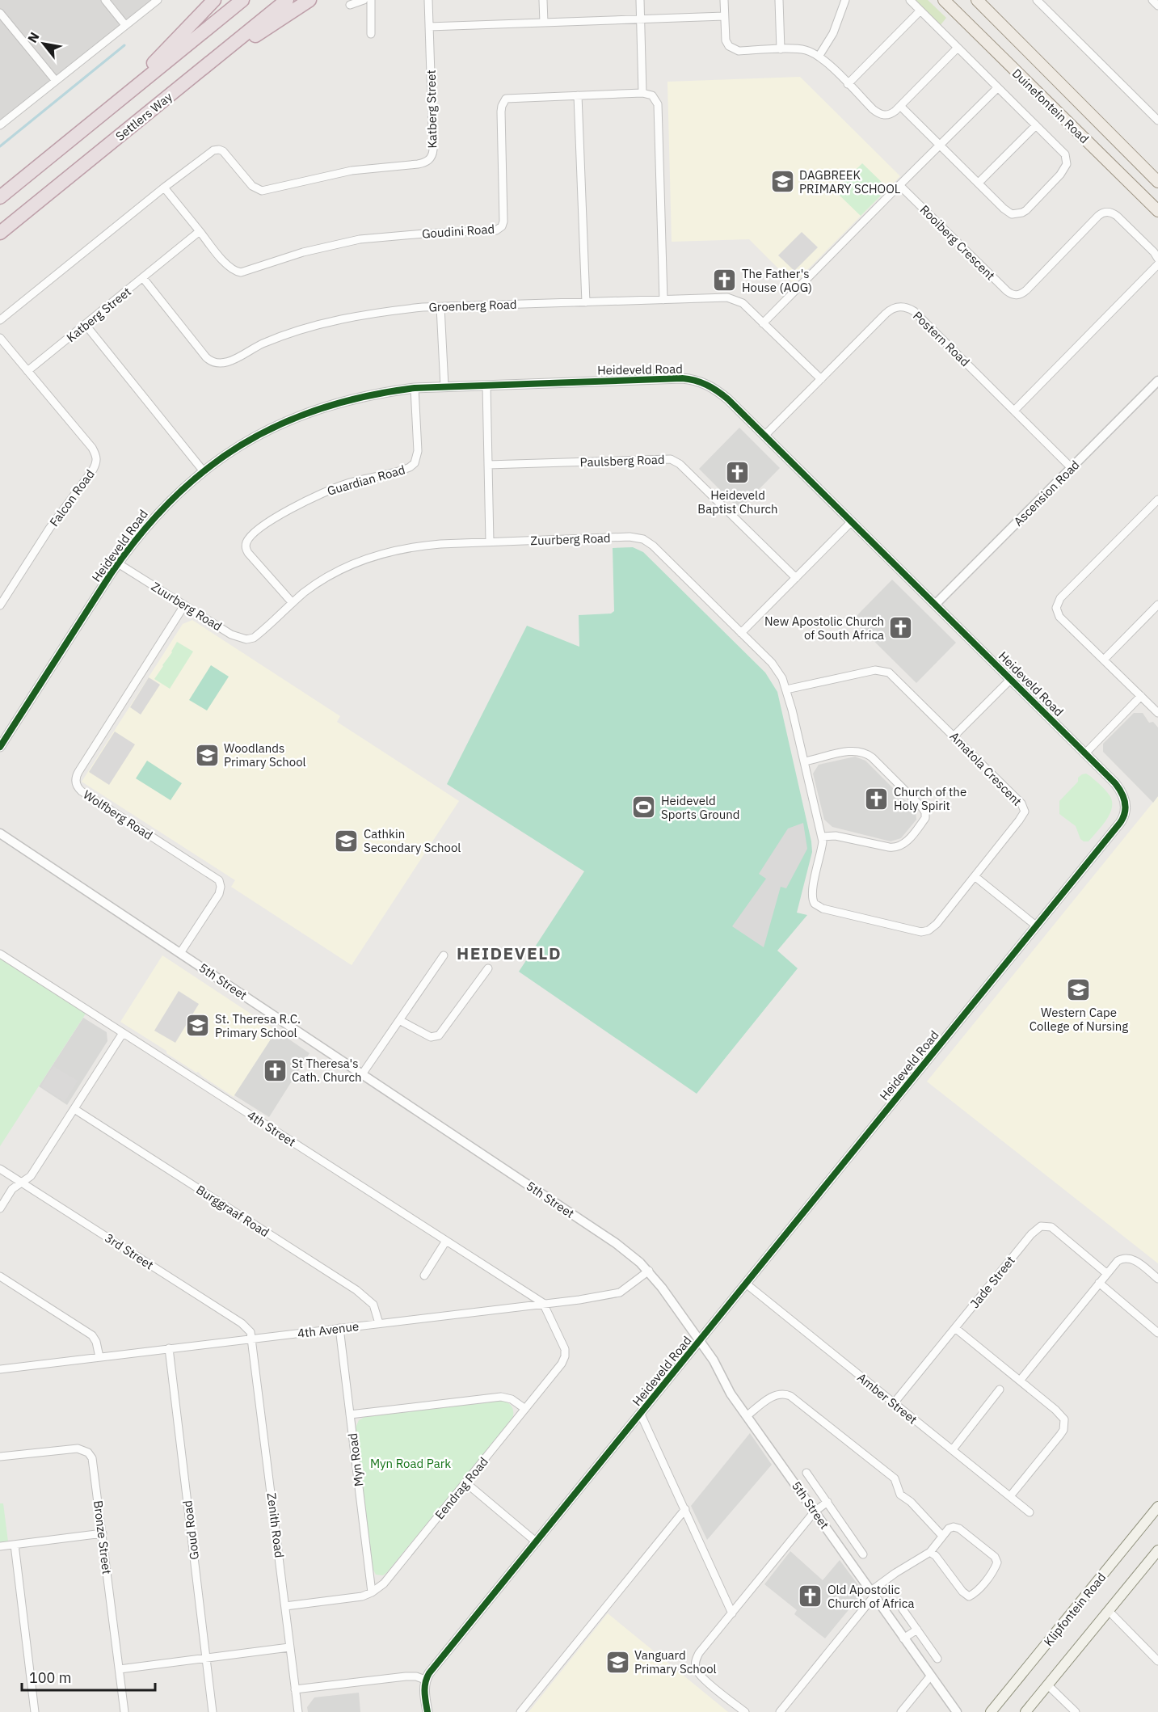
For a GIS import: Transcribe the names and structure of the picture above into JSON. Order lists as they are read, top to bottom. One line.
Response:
{"streets":{"highway":["Settlers Way"],"main road":["Duinefontein Road","Klipfontein Road"],"street":["Katberg Street","Goudini Road","Rooiberg Crescent","Groenberg Road","Postern Road","Heideveld Road","Paulsberg Road","Guardian Road","Ascension Road","Falcon Road","Zuurberg Road","Amatola Crescent","Wolfberg Road","5th Street","4th Street","Burggraaf Road","3rd Street","Jade Street","4th Avenue","Amber Street","Myn Road","Eendrag Road","Zenith Road","Goud Road","Bronze Street"]},"crossings":[["Katberg Street","Goudini Road"],["Katberg Street","Groenberg Road"],["Katberg Street","Falcon Road"],["Groenberg Road","Postern Road"],["Postern Road","Heideveld Road"],["Postern Road","Ascension Road"],["Heideveld Road","Guardian Road"],["Heideveld Road","Ascension Road"],["Heideveld Road","Zuurberg Road"],["Heideveld Road","5th Street"],["Heideveld Road","Amber Street"],["Guardian Road","Zuurberg Road"],["Zuurberg Road","Amatola Crescent"],["Zuurberg Road","Wolfberg Road"],["Wolfberg Road","5th Street"],["5th Street","4th Avenue"],["4th Street","4th Avenue"],["4th Street","Eendrag Road"],["Burggraaf Road","4th Avenue"],["3rd Street","4th Avenue"],["3rd Street","Zenith Road"],["Jade Street","Amber Street"],["4th Avenue","Myn Road"],["4th Avenue","Eendrag Road"],["4th Avenue","Zenith Road"],["4th Avenue","Goud Road"],["Myn Road","Eendrag Road"],["Eendrag Road","Zenith Road"]],"districts":["HEIDEVELD"],"parks":["Myn Road Park"],"places":{"school or university":["DAGBREEK PRIMARY SCHOOL","Woodlands Primary School","Cathkin Secondary School","Western Cape College of Nursing","St. Theresa R.C. Primary School","Vanguard Primary School"],"church":["The Father's House (AOG)","Heideveld Baptist Church","New Apostolic Church of South Africa","Church of the Holy Spirit","St Theresa's Cath. Church","Old Apostolic Church of Africa"],"sports":["Heideveld Sports Ground"]},"scale_bar":"100 m","north":"top left"}
